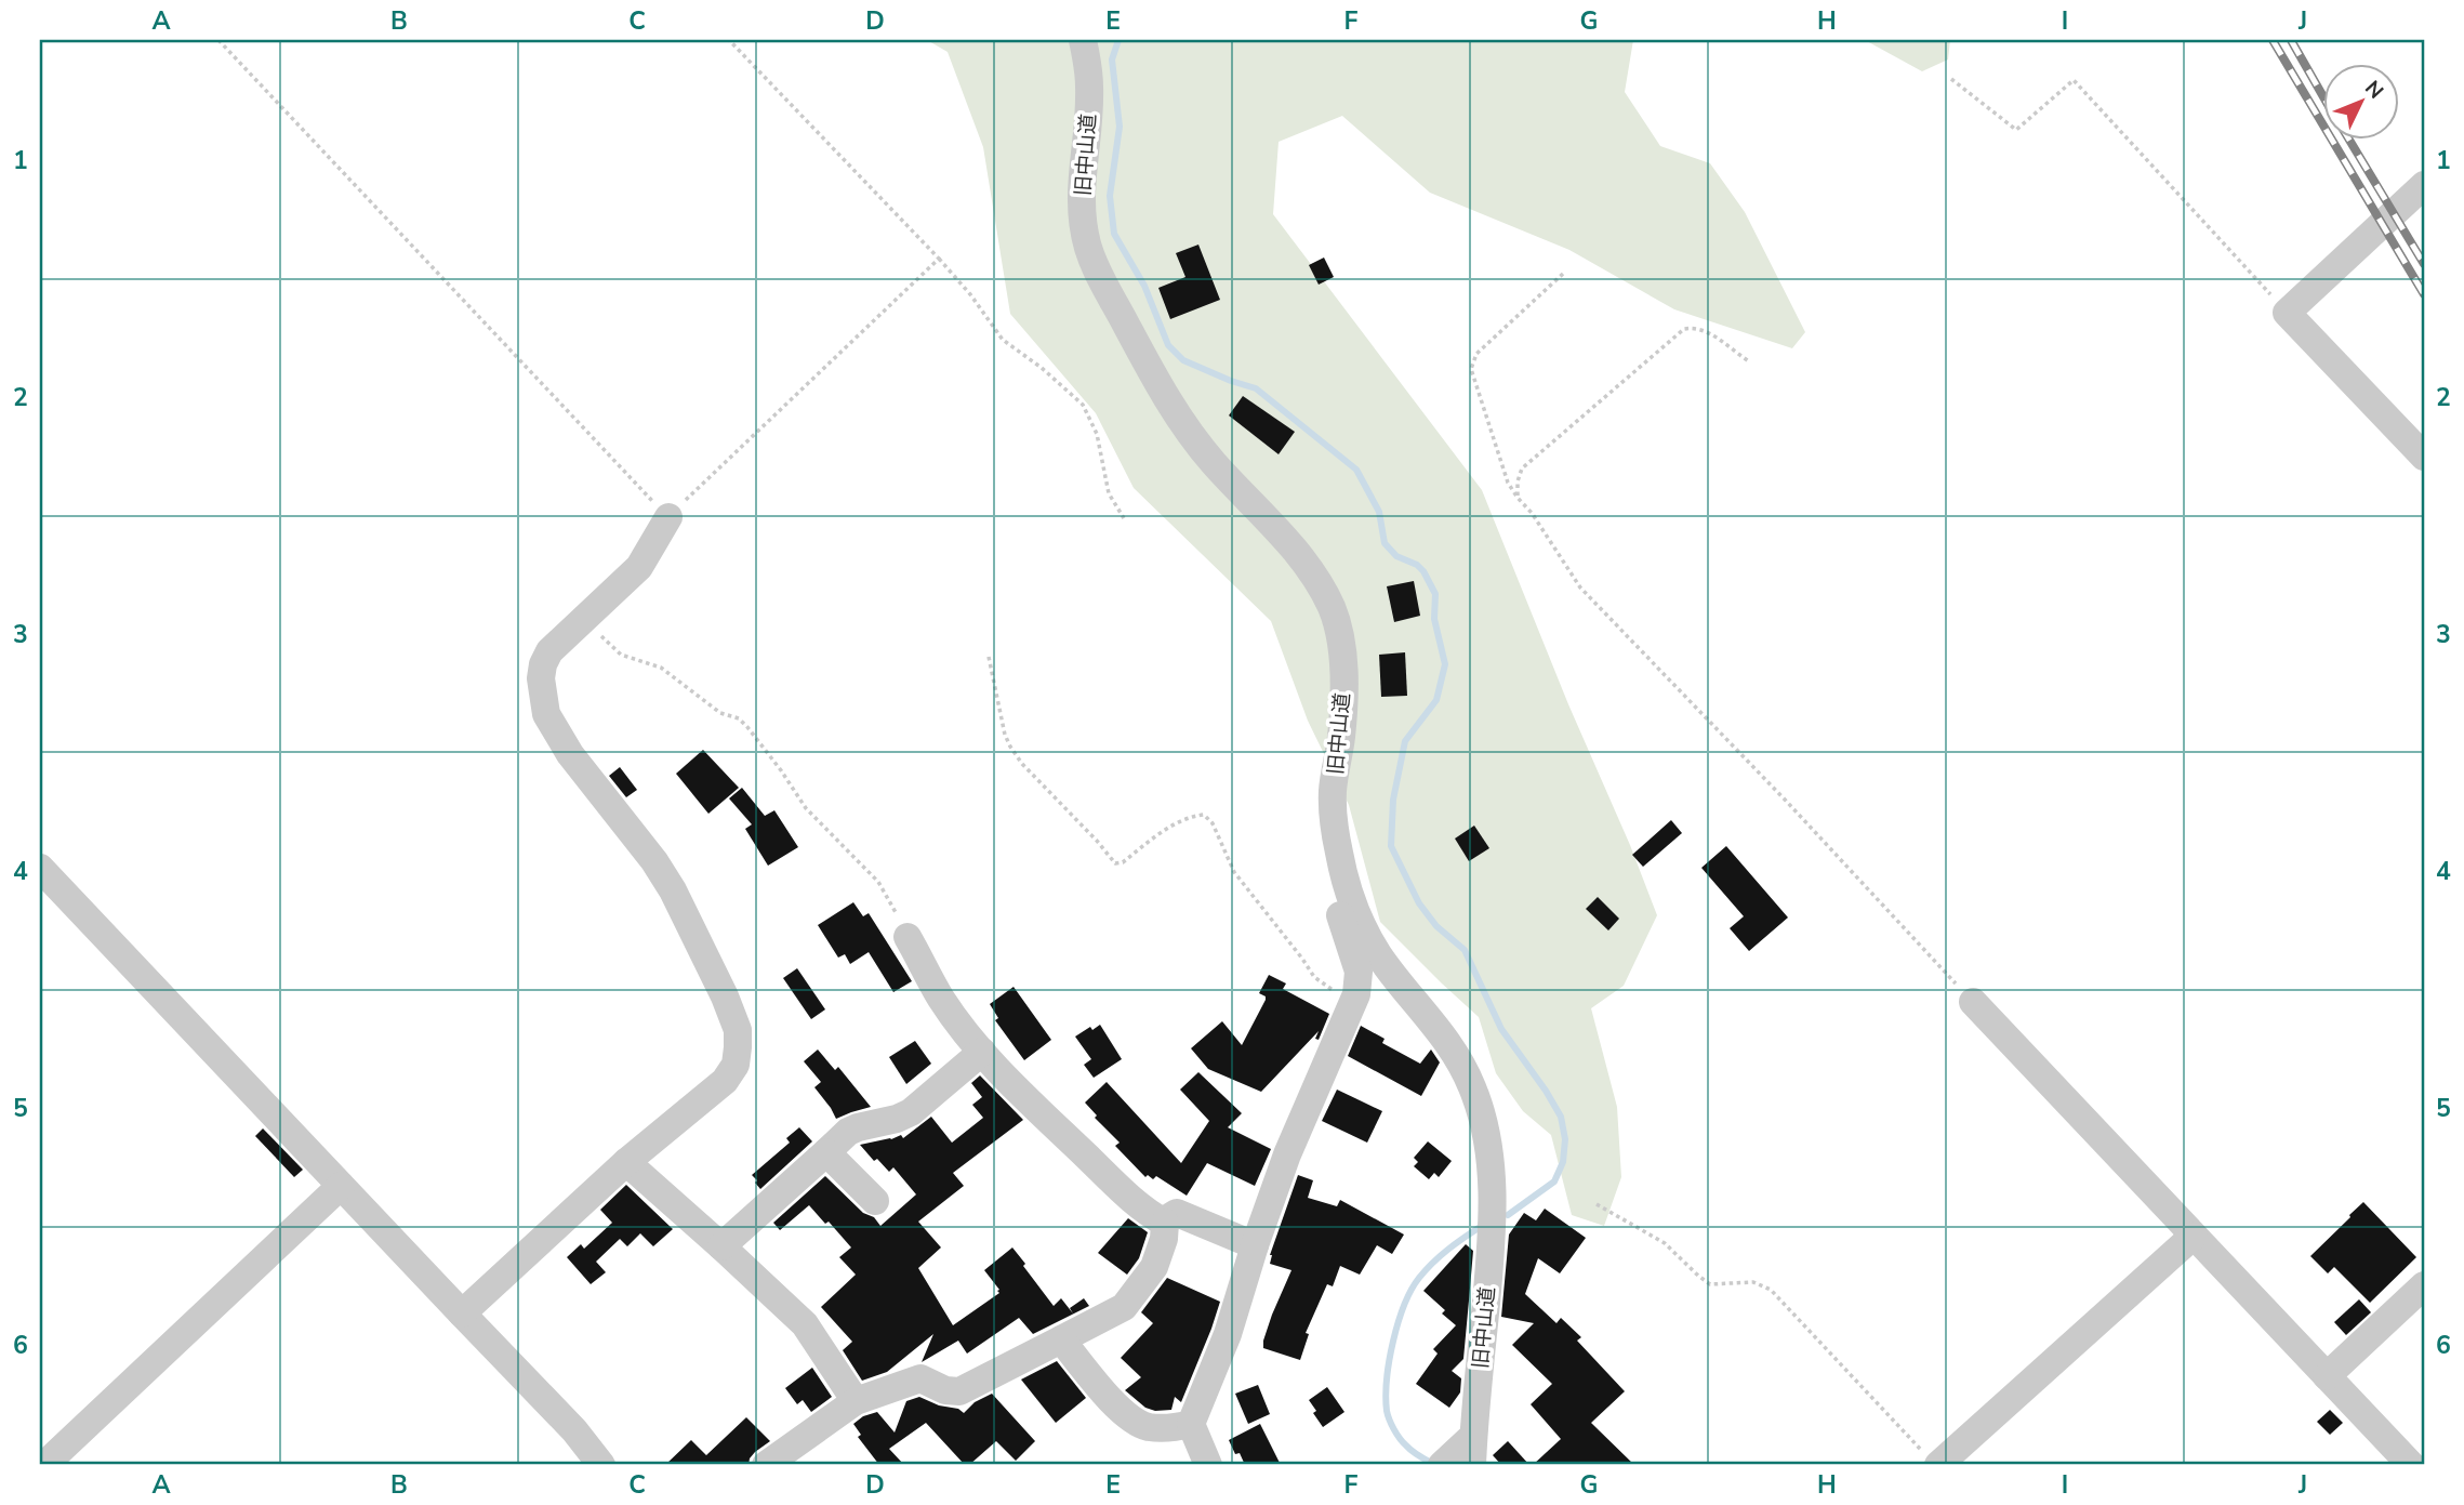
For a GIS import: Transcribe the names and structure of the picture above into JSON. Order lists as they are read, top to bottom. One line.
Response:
{"streets":{"street":["旧中山道"]},"north":"top right","grid":{"columns":["A","B","C","D","E","F","G","H","I","J"],"rows":["1","2","3","4","5","6"]}}
